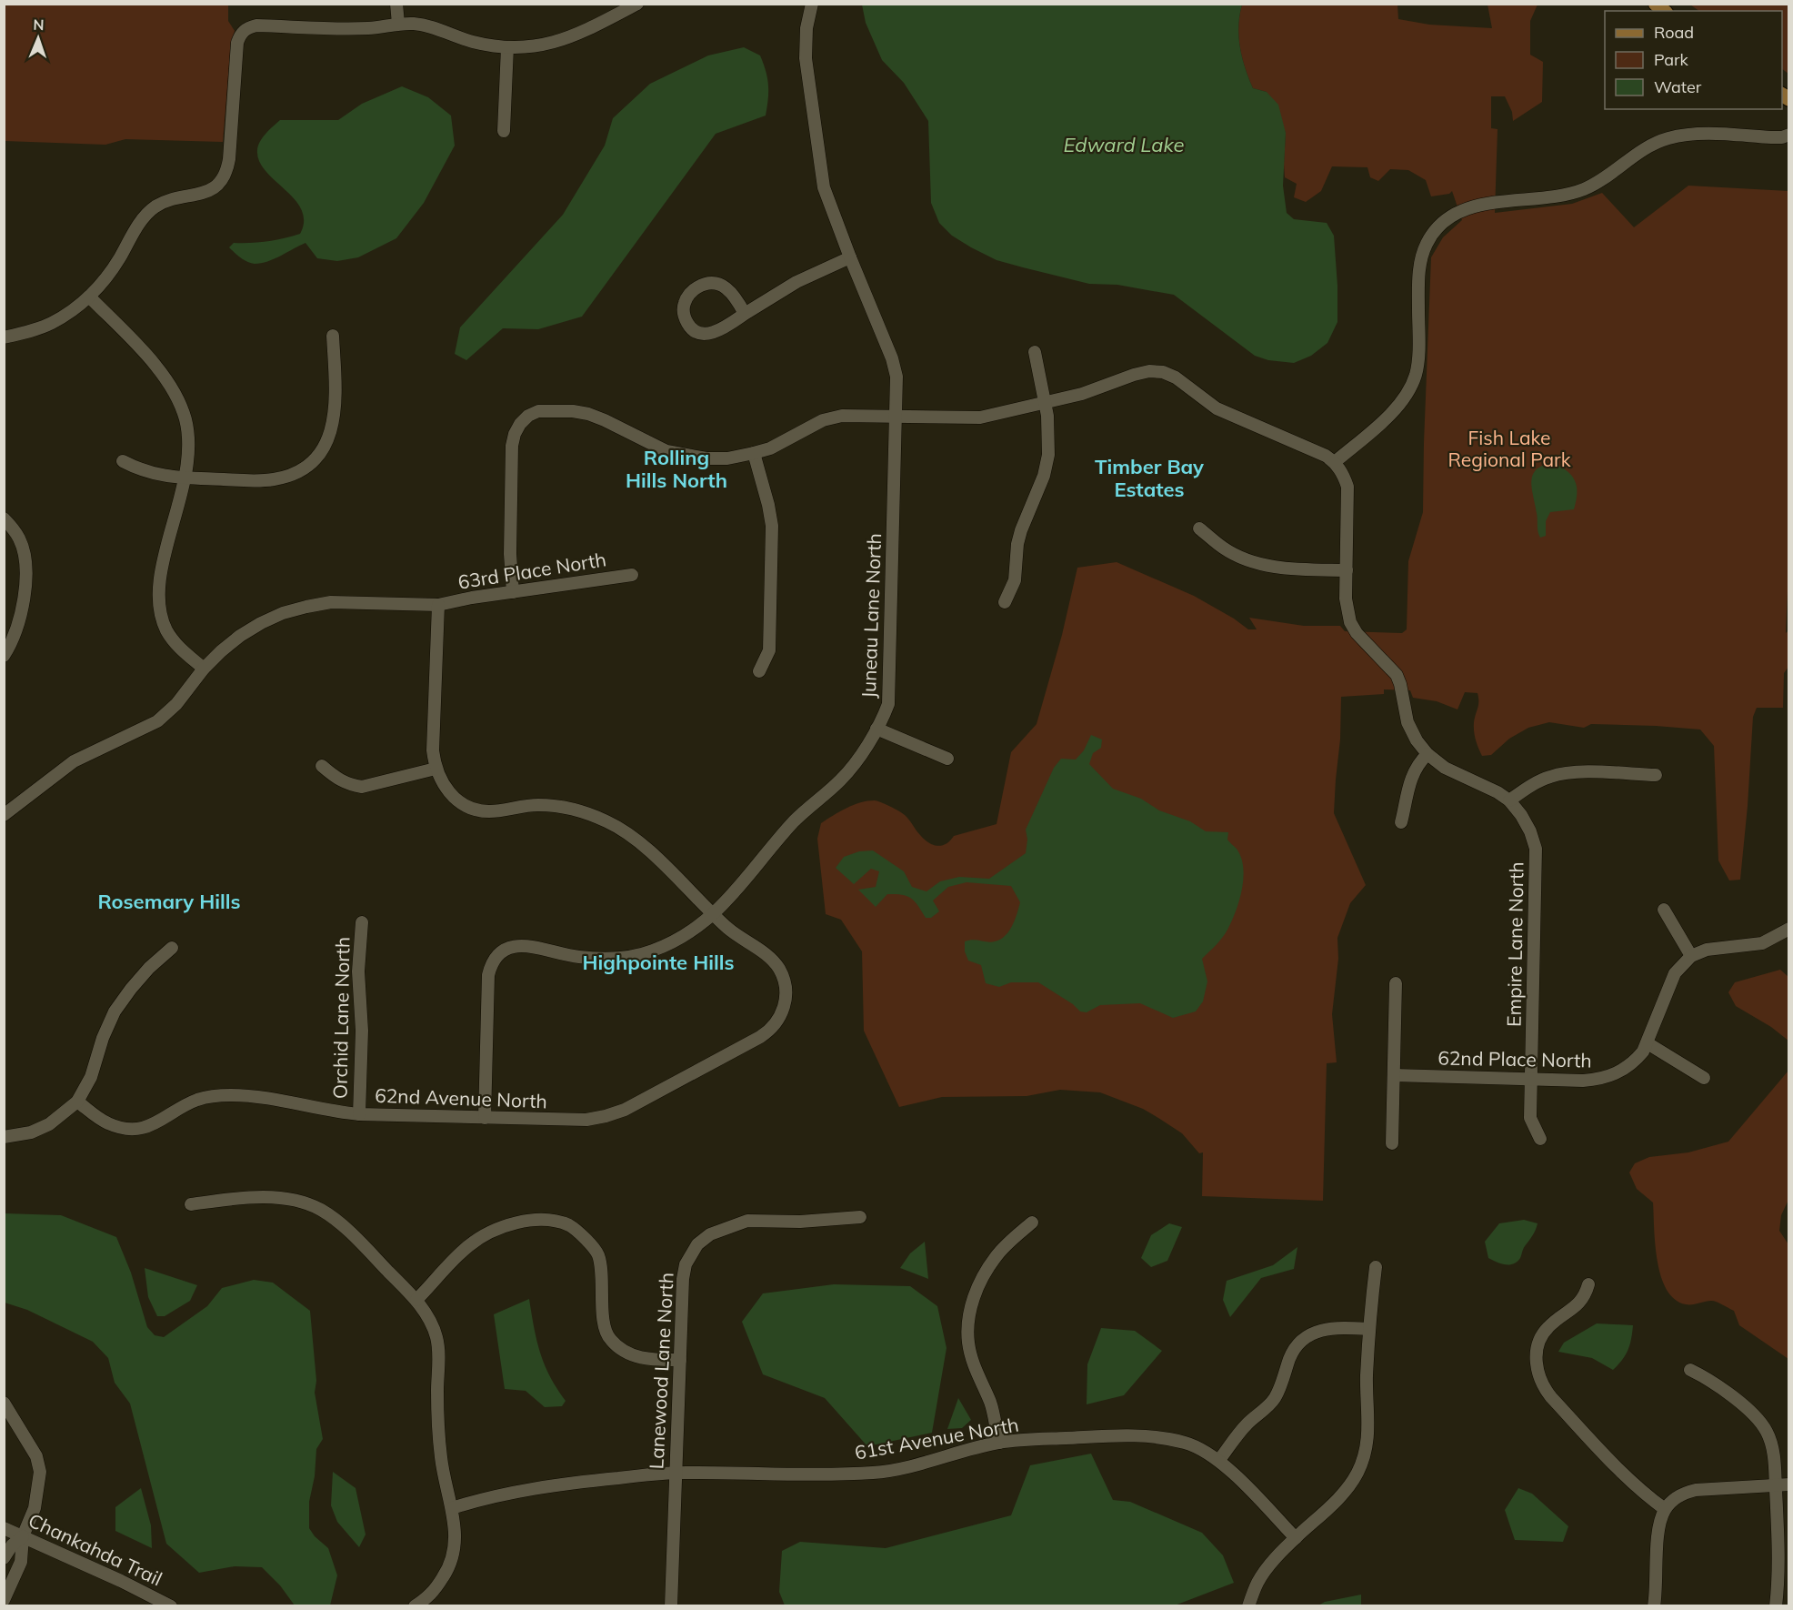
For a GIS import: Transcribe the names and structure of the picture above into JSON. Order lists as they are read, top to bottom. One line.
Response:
{"streets":{"street":["63rd Place North","Juneau Lane North","Empire Lane North","Orchid Lane North","62nd Place North","62nd Avenue North","Lanewood Lane North","61st Avenue North","Chankahda Trail"]},"crossings":[["Juneau Lane North","62nd Avenue North"],["Empire Lane North","62nd Place North"],["Orchid Lane North","62nd Avenue North"],["Lanewood Lane North","61st Avenue North"]],"districts":["Rolling Hills North","Timber Bay Estates","Rosemary Hills","Highpointe Hills"],"water":["Edward Lake"],"parks":["Fish Lake Regional Park"],"legend":["Road","Park","Water"],"north":"top"}
